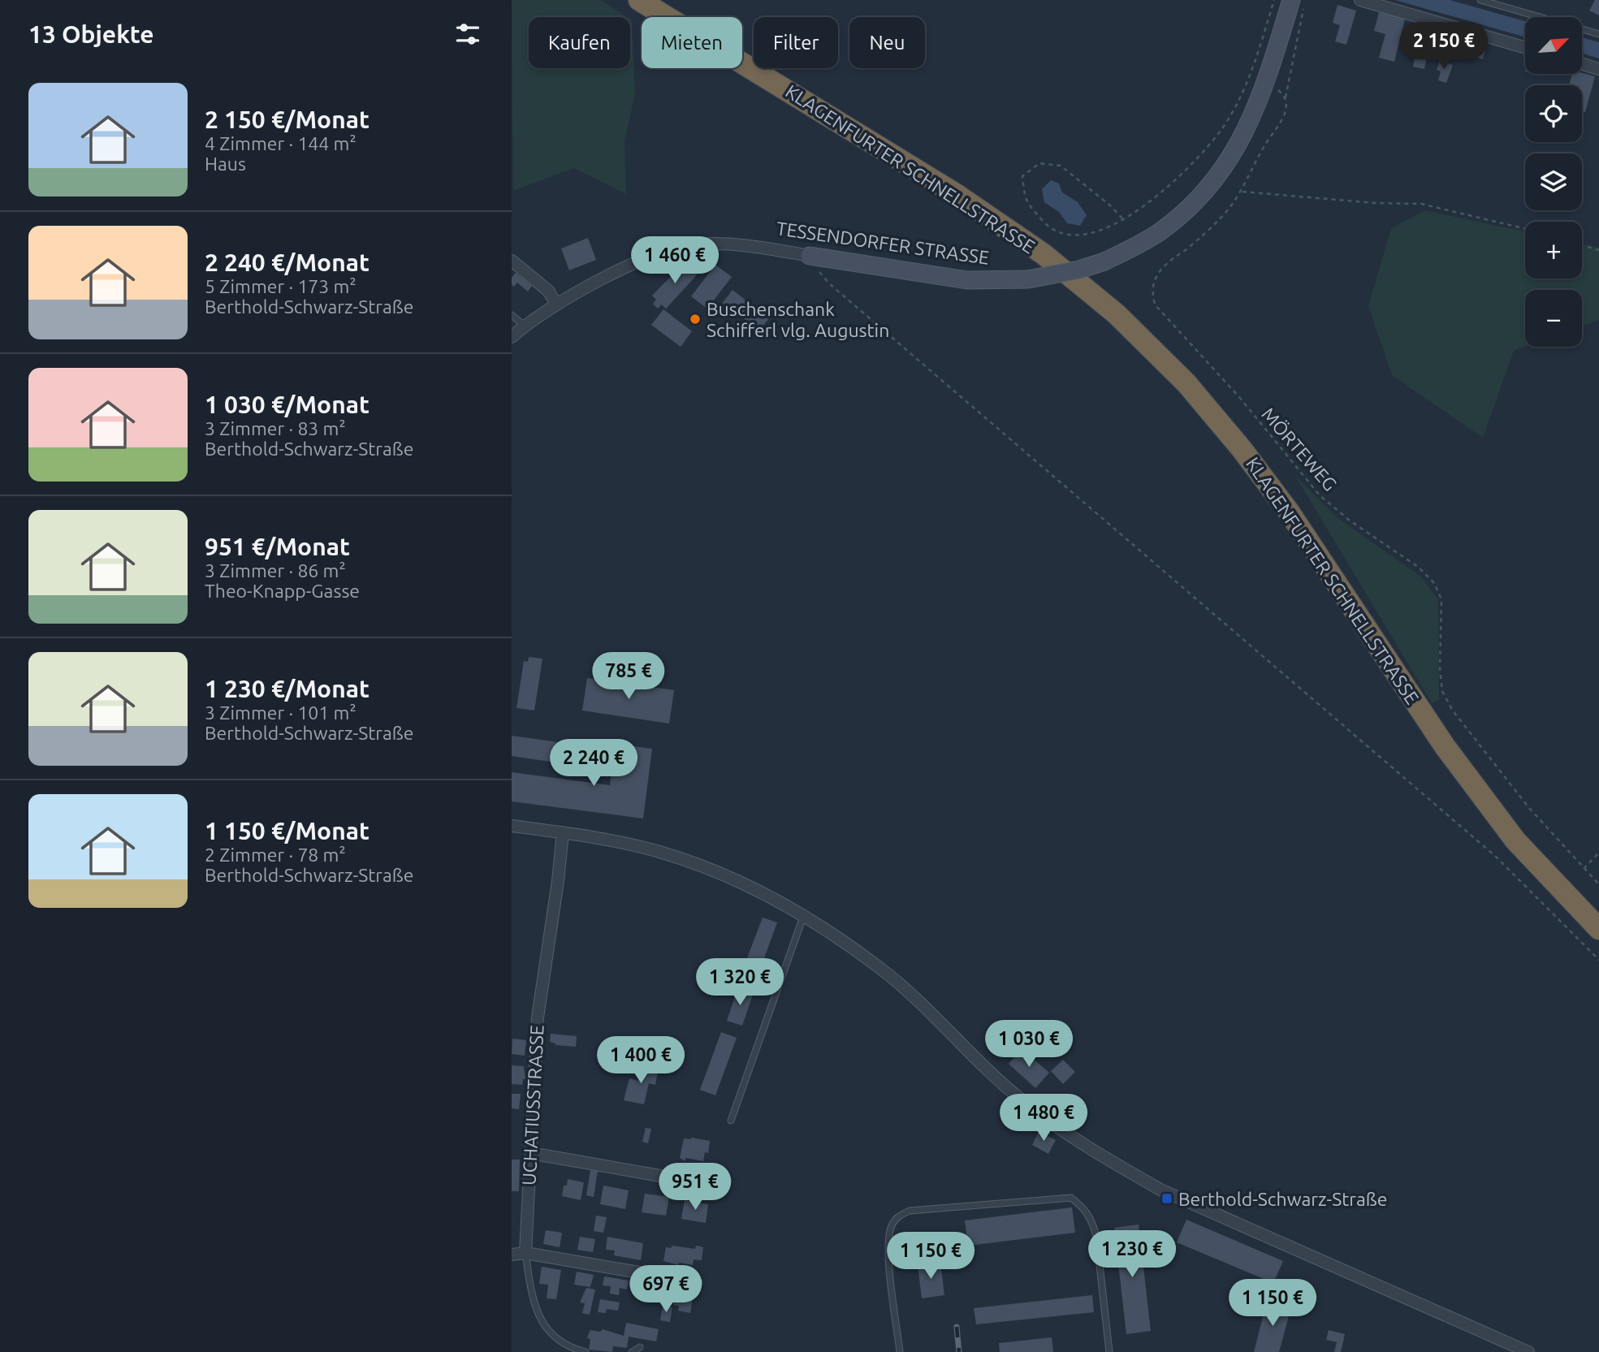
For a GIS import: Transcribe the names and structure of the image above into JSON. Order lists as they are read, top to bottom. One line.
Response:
{"streets":{"highway":["KLAGENFURTER SCHNELLSTRASSE"],"street":["TESSENDORFER STRASSE","UCHATIUSSTRASSE"],"path":["MÖRTEWEG"]},"crossings":[["TESSENDORFER STRASSE","MÖRTEWEG"]],"places":{"other":["Buschenschank Schifferl vlg. Augustin"],"transit":["Berthold-Schwarz-Straße"]},"north":"top right","page":{"heading":"13 Objekte","map_buttons":["+","−"],"chip":["Kaufen","Mieten","Filter","Neu"],"price":["2 150 €","1 460 €","785 €","2 240 €","1 320 €","1 030 €","1 400 €","1 480 €","951 €","1 230 €","1 150 €","697 €","1 150 €"],"list":[{"name":"2 150 €/Monat","note":"4 Zimmer · 144 m² · Haus"},{"name":"2 240 €/Monat","note":"5 Zimmer · 173 m² · Berthold-Schwarz-Straße"},{"name":"1 030 €/Monat","note":"3 Zimmer · 83 m² · Berthold-Schwarz-Straße"},{"name":"951 €/Monat","note":"3 Zimmer · 86 m² · Theo-Knapp-Gasse"},{"name":"1 230 €/Monat","note":"3 Zimmer · 101 m² · Berthold-Schwarz-Straße"},{"name":"1 150 €/Monat","note":"2 Zimmer · 78 m² · Berthold-Schwarz-Straße"}]}}
